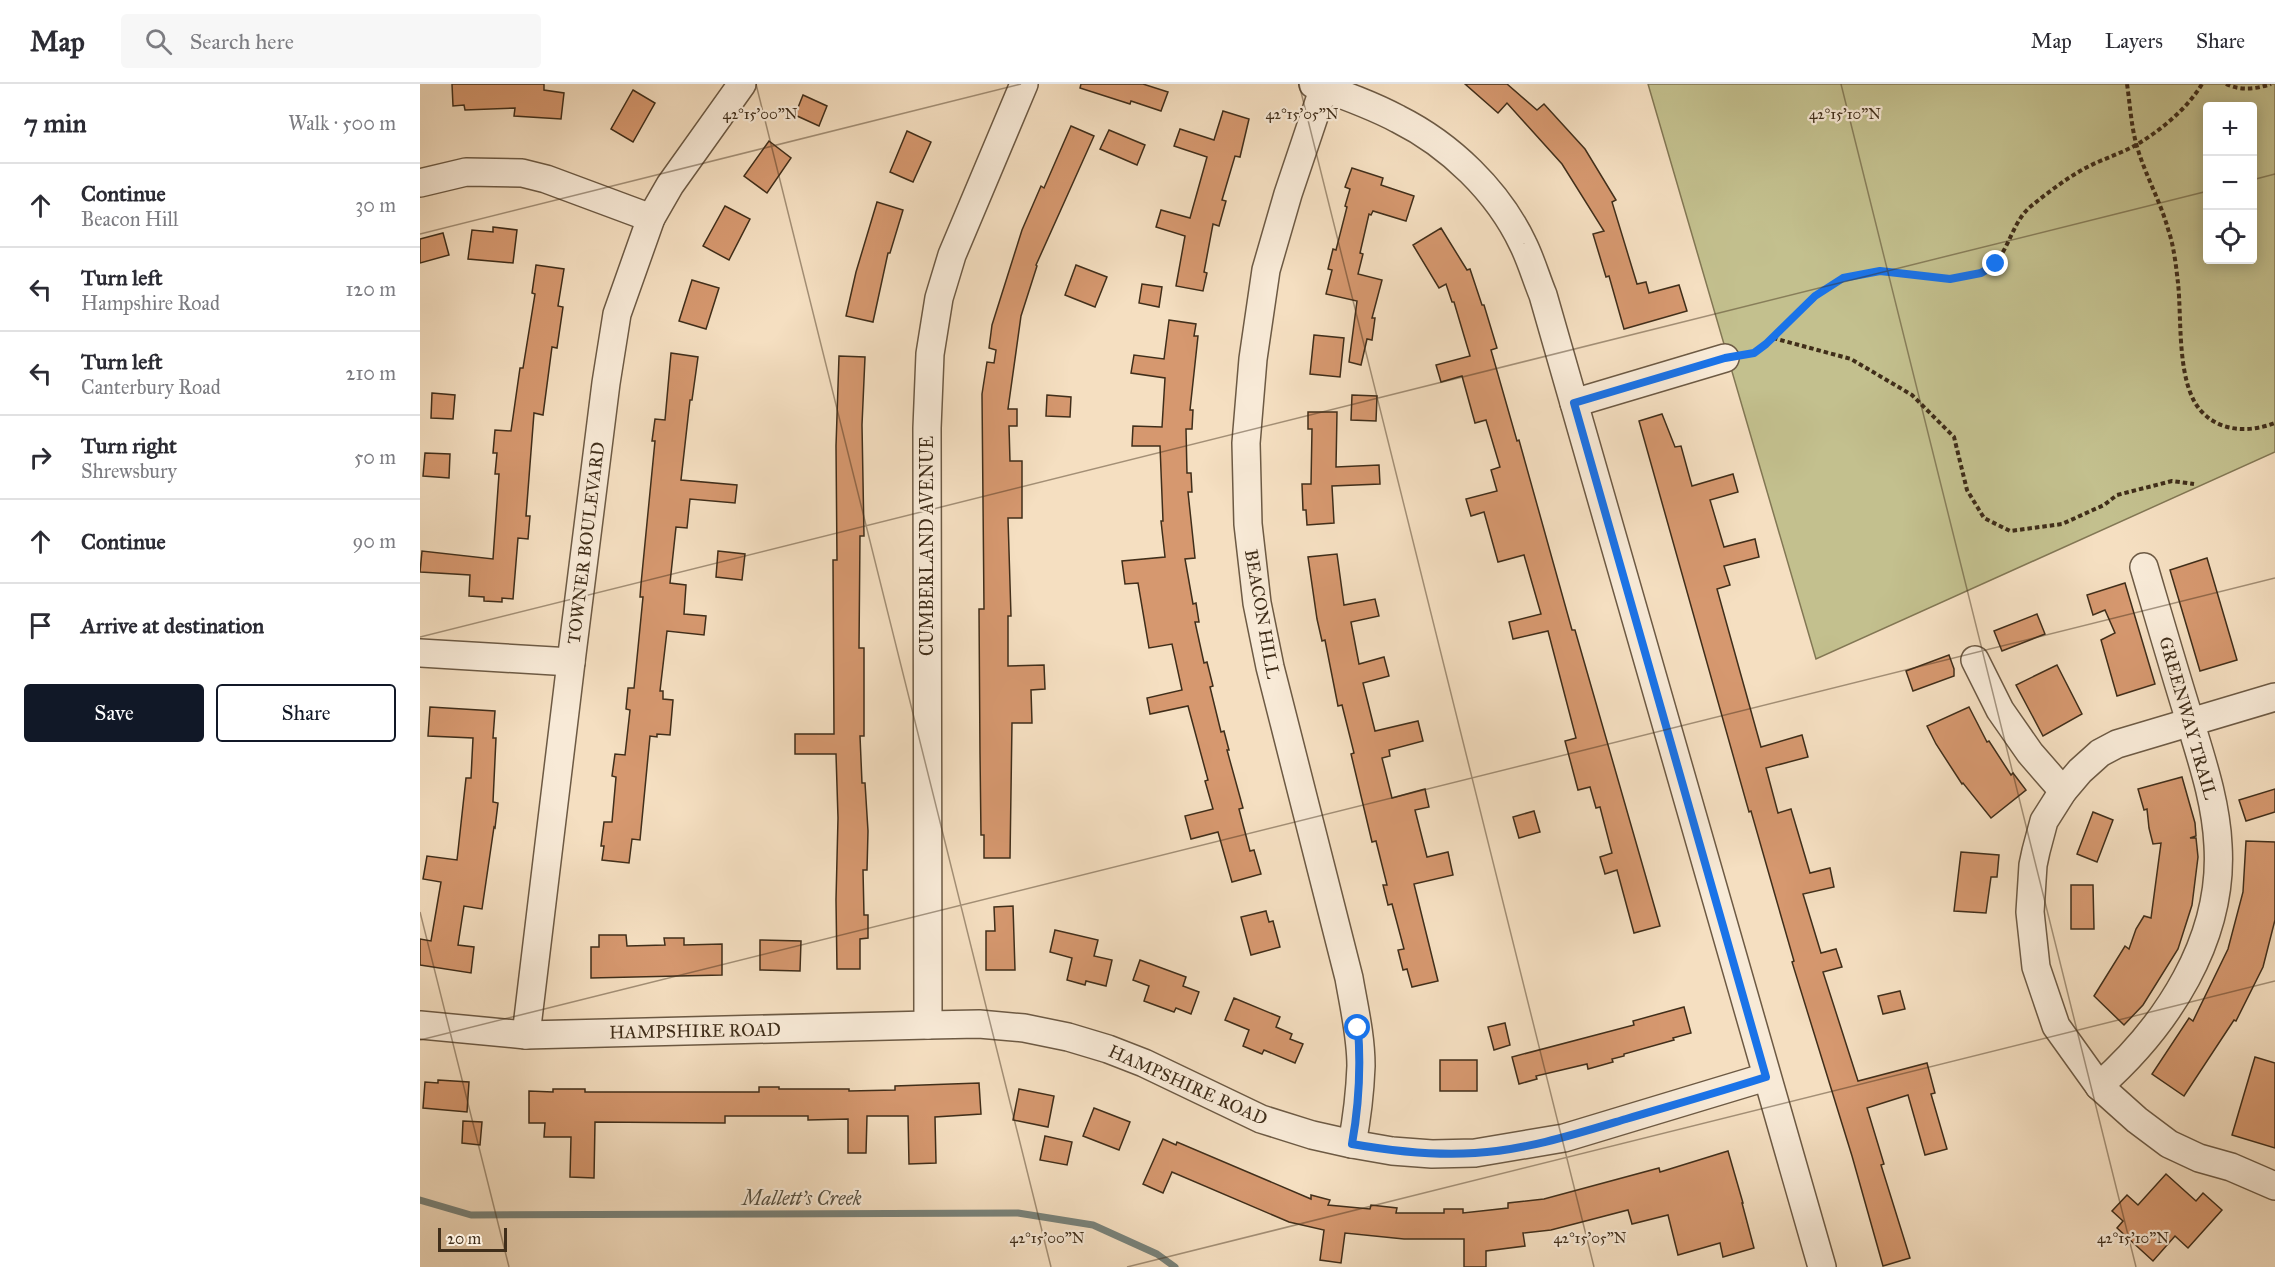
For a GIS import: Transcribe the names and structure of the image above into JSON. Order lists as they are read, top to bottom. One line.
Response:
{"streets":{"street":["TOWNER BOULEVARD","CUMBERLAND AVENUE","BEACON HILL","GREENWAY TRAIL","HAMPSHIRE ROAD"]},"crossings":[["TOWNER BOULEVARD","HAMPSHIRE ROAD"],["CUMBERLAND AVENUE","HAMPSHIRE ROAD"],["BEACON HILL","HAMPSHIRE ROAD"]],"water":["Mallett's Creek"],"scale_bar":"20 m","page":{"header":"Map","search":"Search here","nav":["Map","Layers","Share"],"heading":["7 min","Walk · 500 m"],"map_buttons":["+","−"],"list":[["Continue","Beacon Hill","30 m"],["Turn left","Hampshire Road","120 m"],["Turn left","Canterbury Road","210 m"],["Turn right","Shrewsbury","50 m"],["Continue","90 m"],"Arrive at destination"],"buttons":["Save","Share"],"scale":"20 m"},"coordinates":["42°15'00\"N","42°15'05\"N","42°15'10\"N"]}
